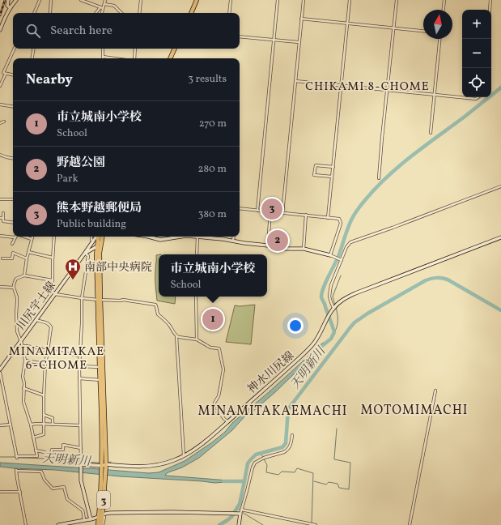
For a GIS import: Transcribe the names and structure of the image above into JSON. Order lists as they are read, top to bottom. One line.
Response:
{"streets":{"highway":["3"],"main road":["川尻宇土線","神水川尻線"]},"crossings":[["川尻宇土線","3"],["神水川尻線","3"]],"districts":["CHIKAMI 8-CHOME","MINAMITAKAE 6-CHOME","MOTOMIMACHI","MINAMITAKAEMACHI"],"water":["天明新川"],"places":{"hospital":["南部中央病院"]},"north":"top","page":{"map_buttons":["+","−"],"search":"Search here","heading":["Nearby","3 results"],"list":[{"mark":"1","name":"市立城南小学校","note":"School","value":"270 m"},{"mark":"2","name":"野越公園","note":"Park","value":"280 m"},{"mark":"3","name":"熊本野越郵便局","note":"Public building","value":"380 m"}],"pins":["3","2","1"],"popup":["市立城南小学校","School"]}}
